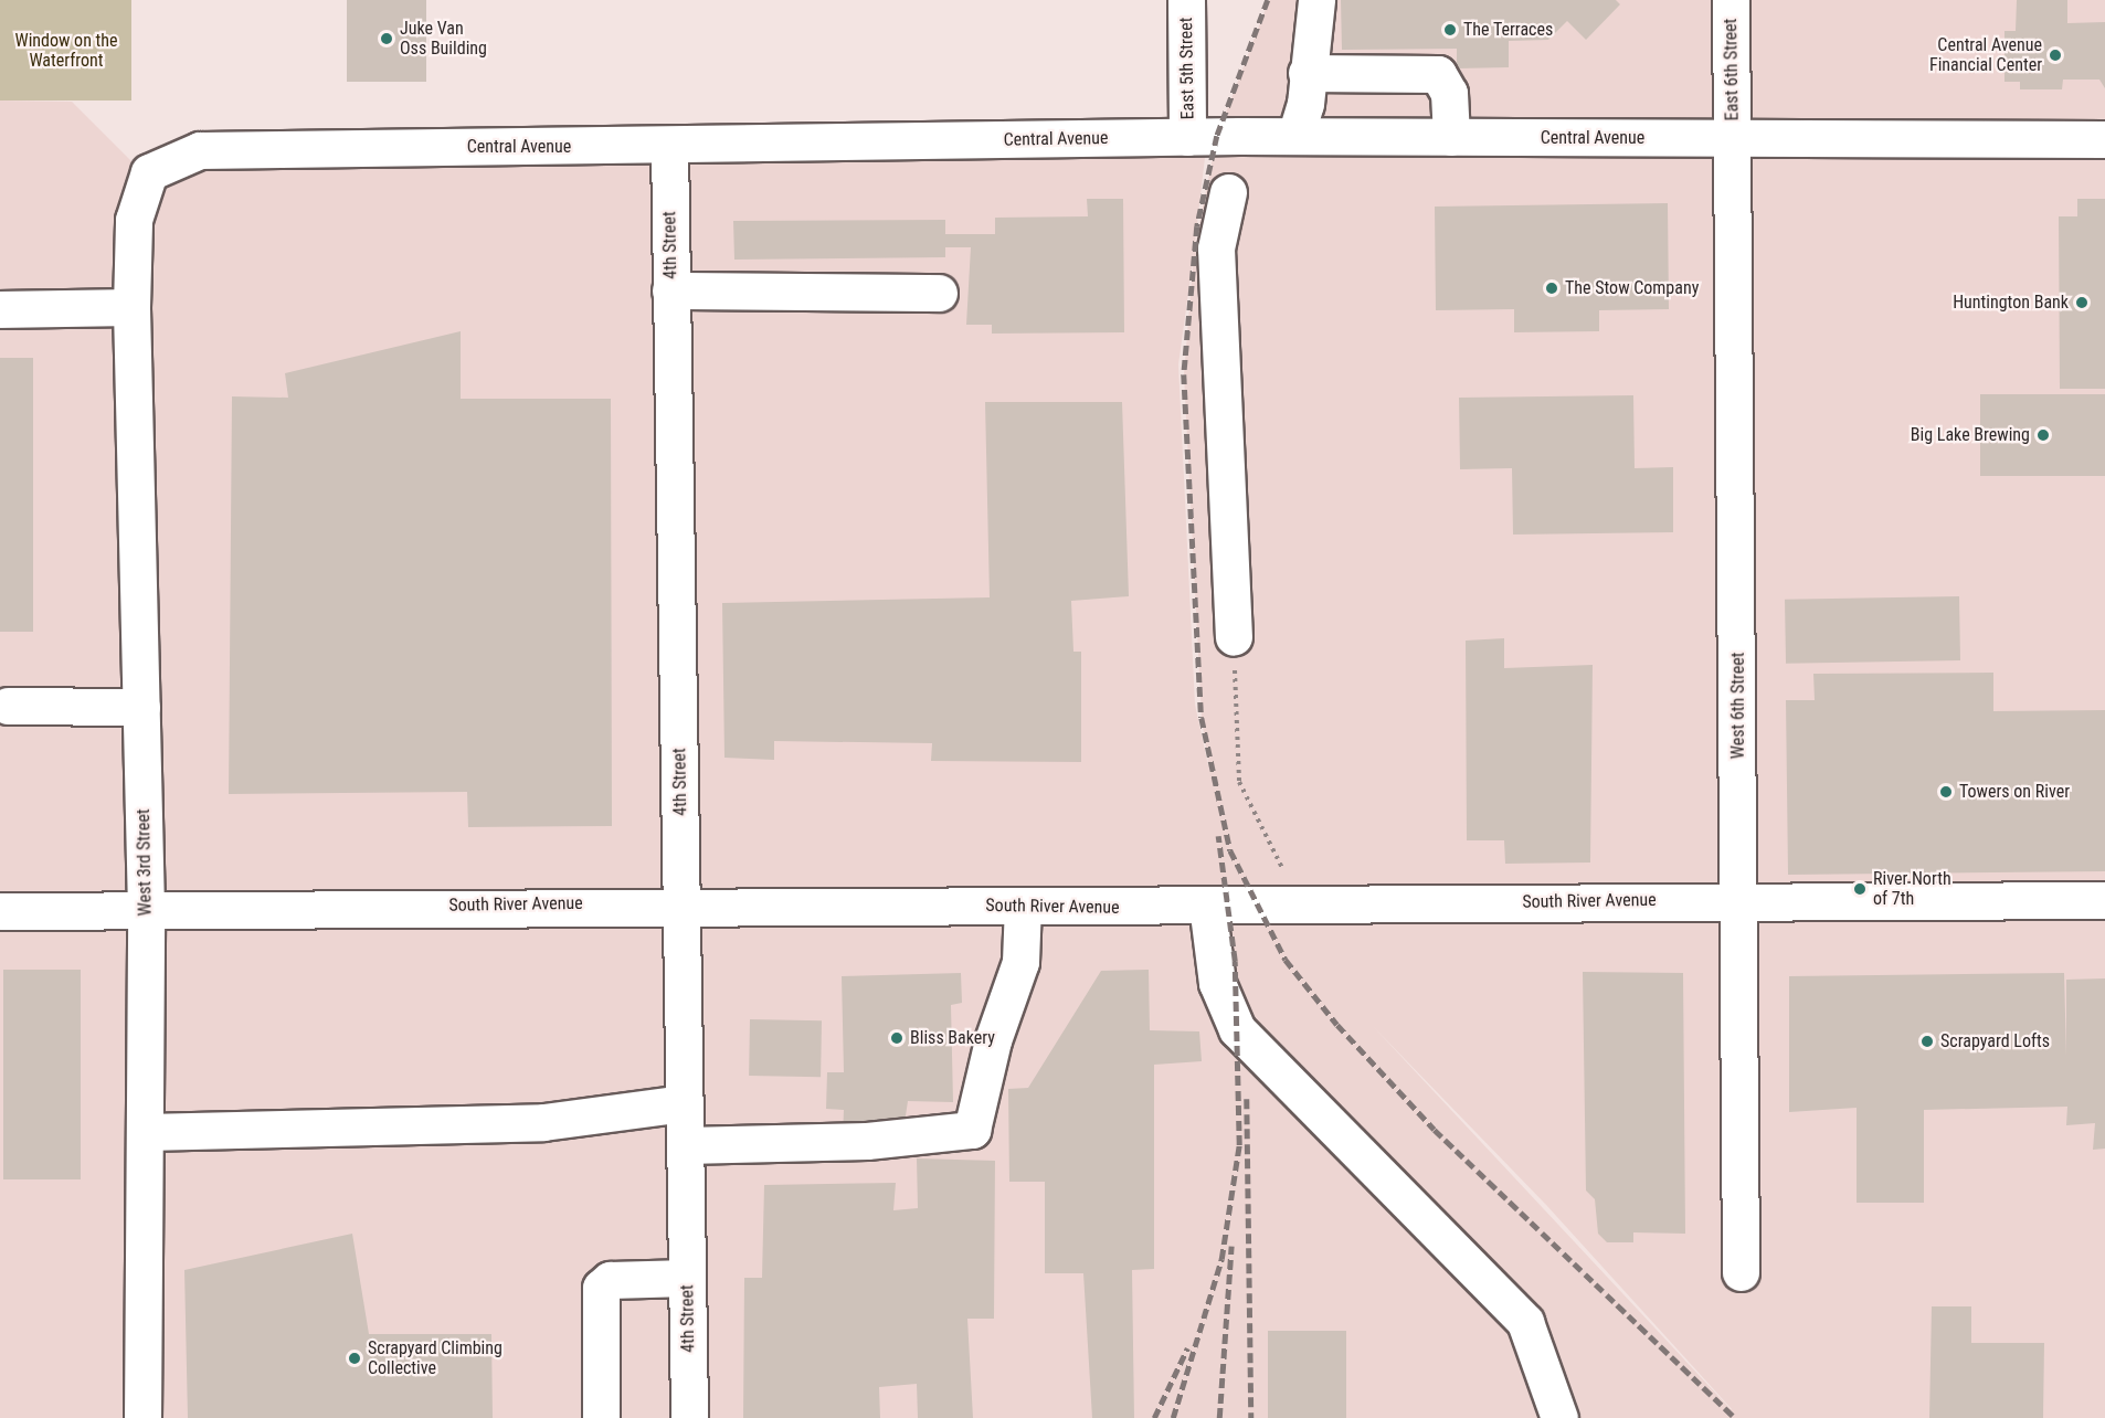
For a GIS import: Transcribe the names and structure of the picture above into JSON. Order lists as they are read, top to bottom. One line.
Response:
{"streets":{"street":["East 5th Street","East 6th Street","Central Avenue","4th Street","West 6th Street","West 3rd Street","South River Avenue"]},"crossings":[["East 5th Street","Central Avenue"],["East 6th Street","Central Avenue"],["East 6th Street","West 6th Street"],["Central Avenue","4th Street"],["Central Avenue","West 6th Street"],["Central Avenue","West 3rd Street"],["4th Street","South River Avenue"],["West 6th Street","South River Avenue"],["West 3rd Street","South River Avenue"]],"parks":["Window on the Waterfront"],"places":["The Terraces","Juke Van Oss Building","Central Avenue Financial Center","The Stow Company","Huntington Bank","Big Lake Brewing","Towers on River","River North of 7th","Bliss Bakery","Scrapyard Lofts","Scrapyard Climbing Collective"]}
